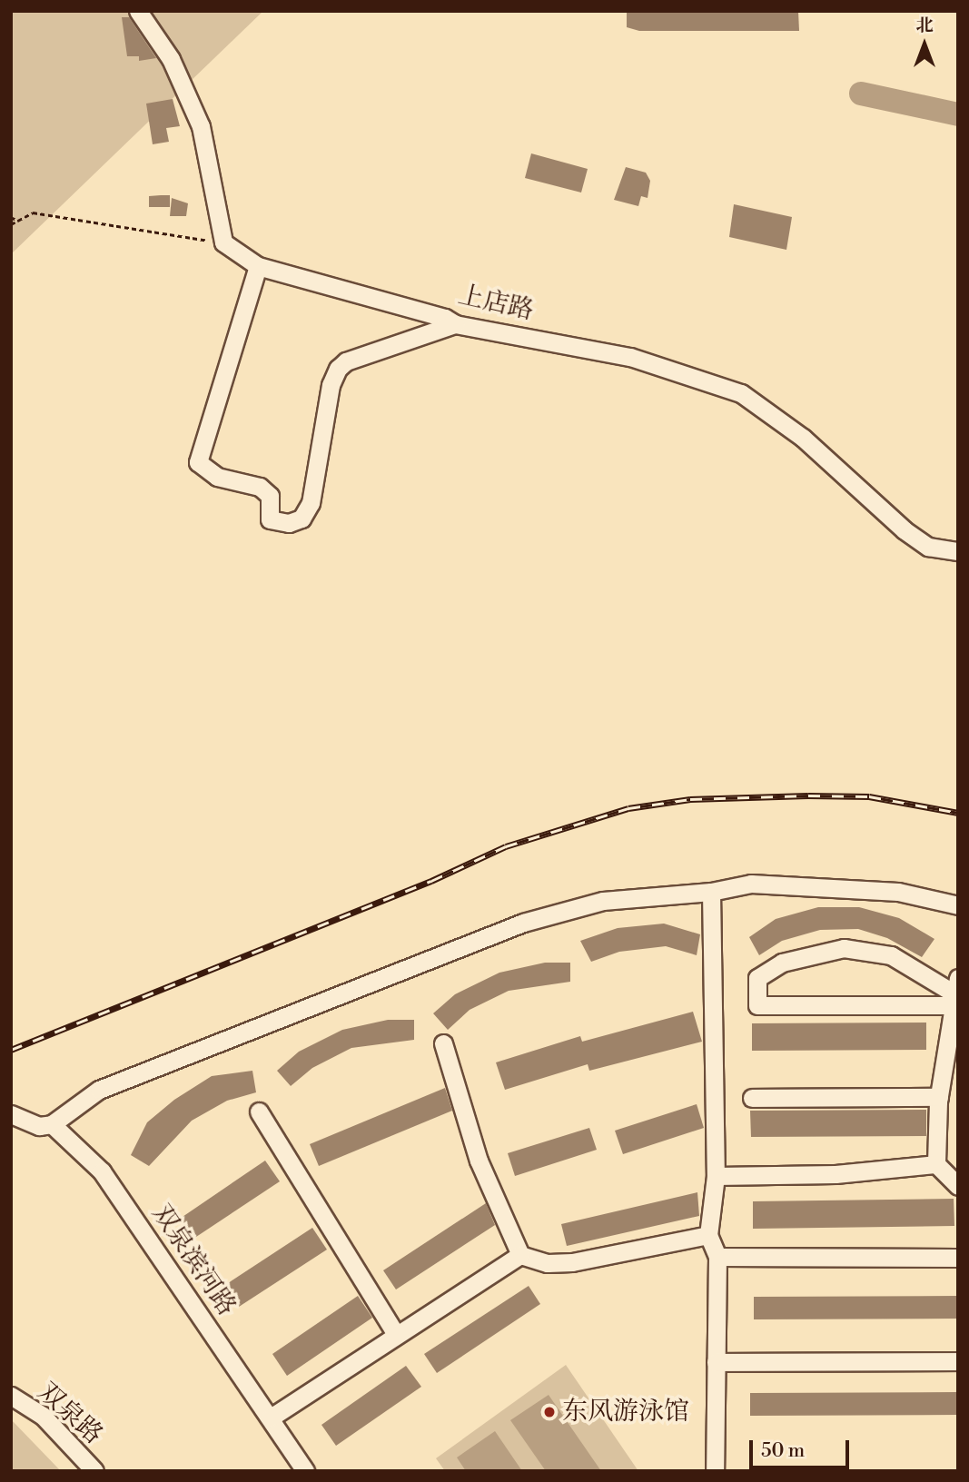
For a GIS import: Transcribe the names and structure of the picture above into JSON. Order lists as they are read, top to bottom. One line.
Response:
{"streets":{"street":["上店路","双泉滨河路","双泉路"]},"places":["东风游泳馆"],"scale_bar":"50 m","north":"top"}
